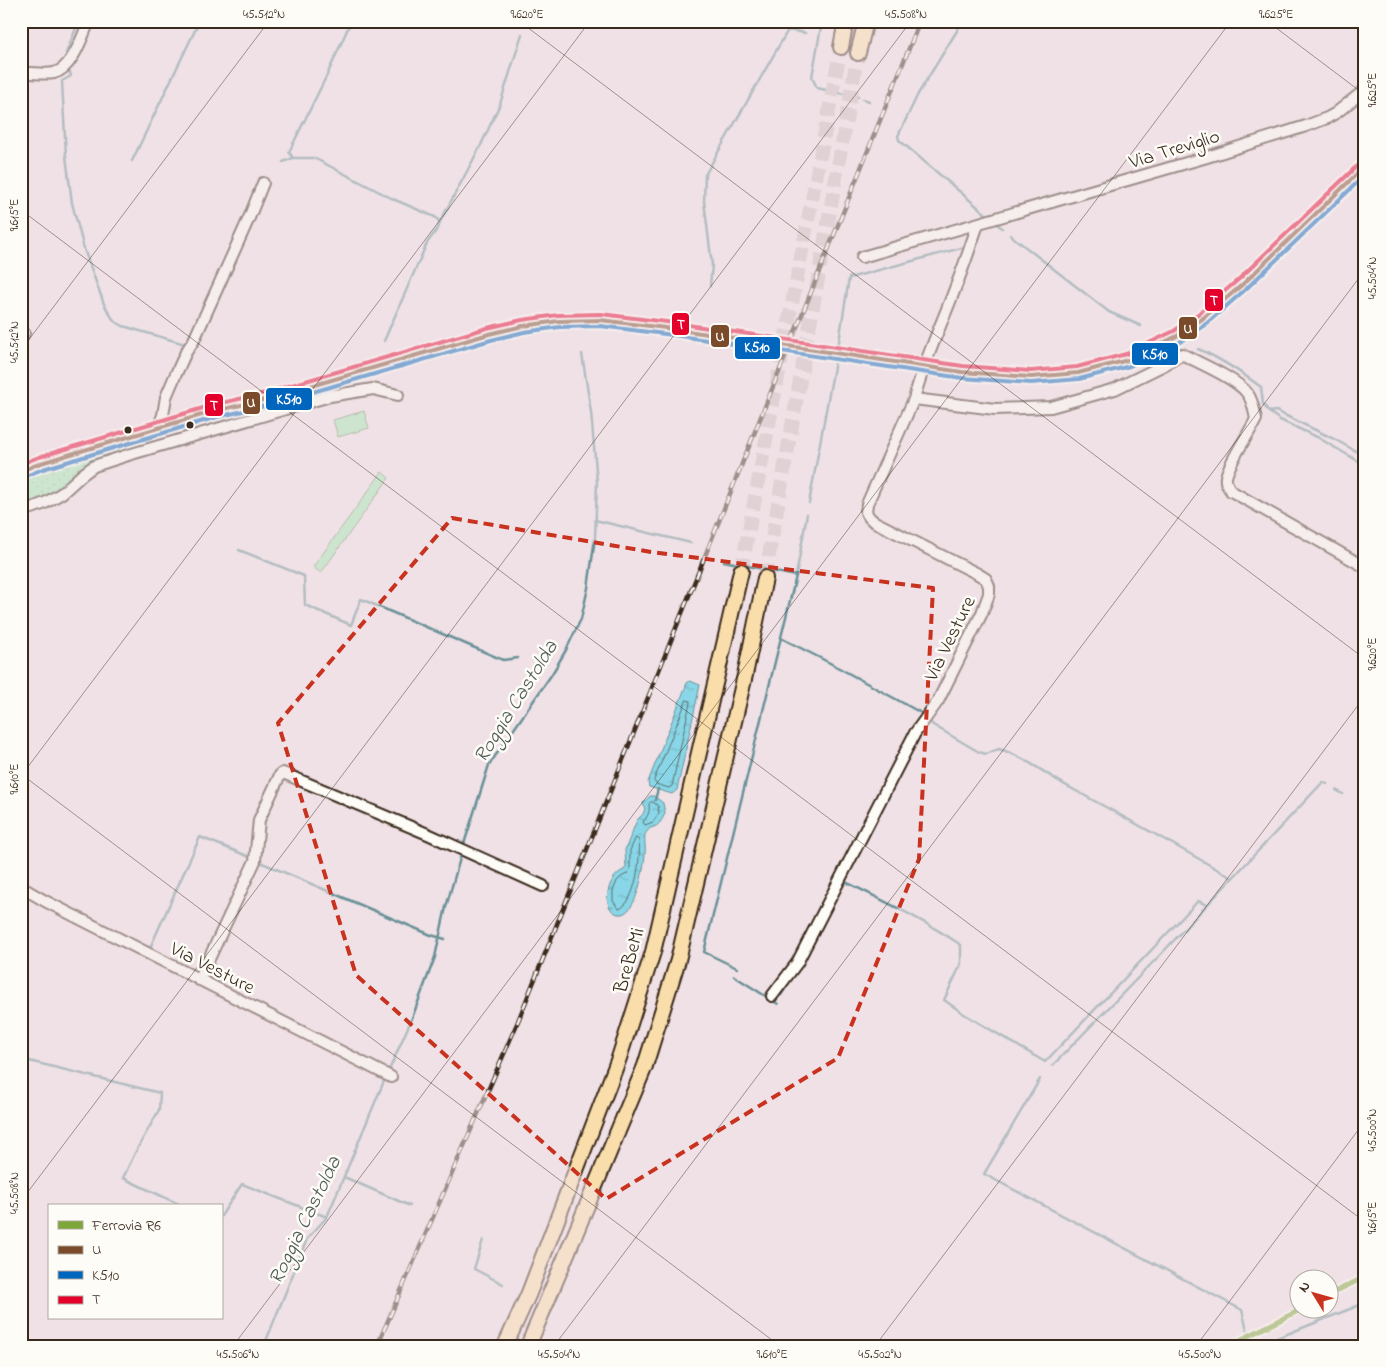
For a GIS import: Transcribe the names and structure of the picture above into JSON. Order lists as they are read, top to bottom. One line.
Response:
{"streets":{"highway":["BreBeMi"],"street":["Via Treviglio","Via Vesture"]},"crossings":[["Via Treviglio","Via Vesture"]],"water":["Roggia Castolda"],"lines":["transit line T","transit line U","transit line K510","rail line R6"],"legend":["Ferrovia R6","U","K510","T"],"north":"top left","coordinates":["45.512°N","9.620°E","45.508°N","9.625°E","9.615°E","45.504°N","9.610°E","45.500°N","45.506°N","45.502°N"]}
